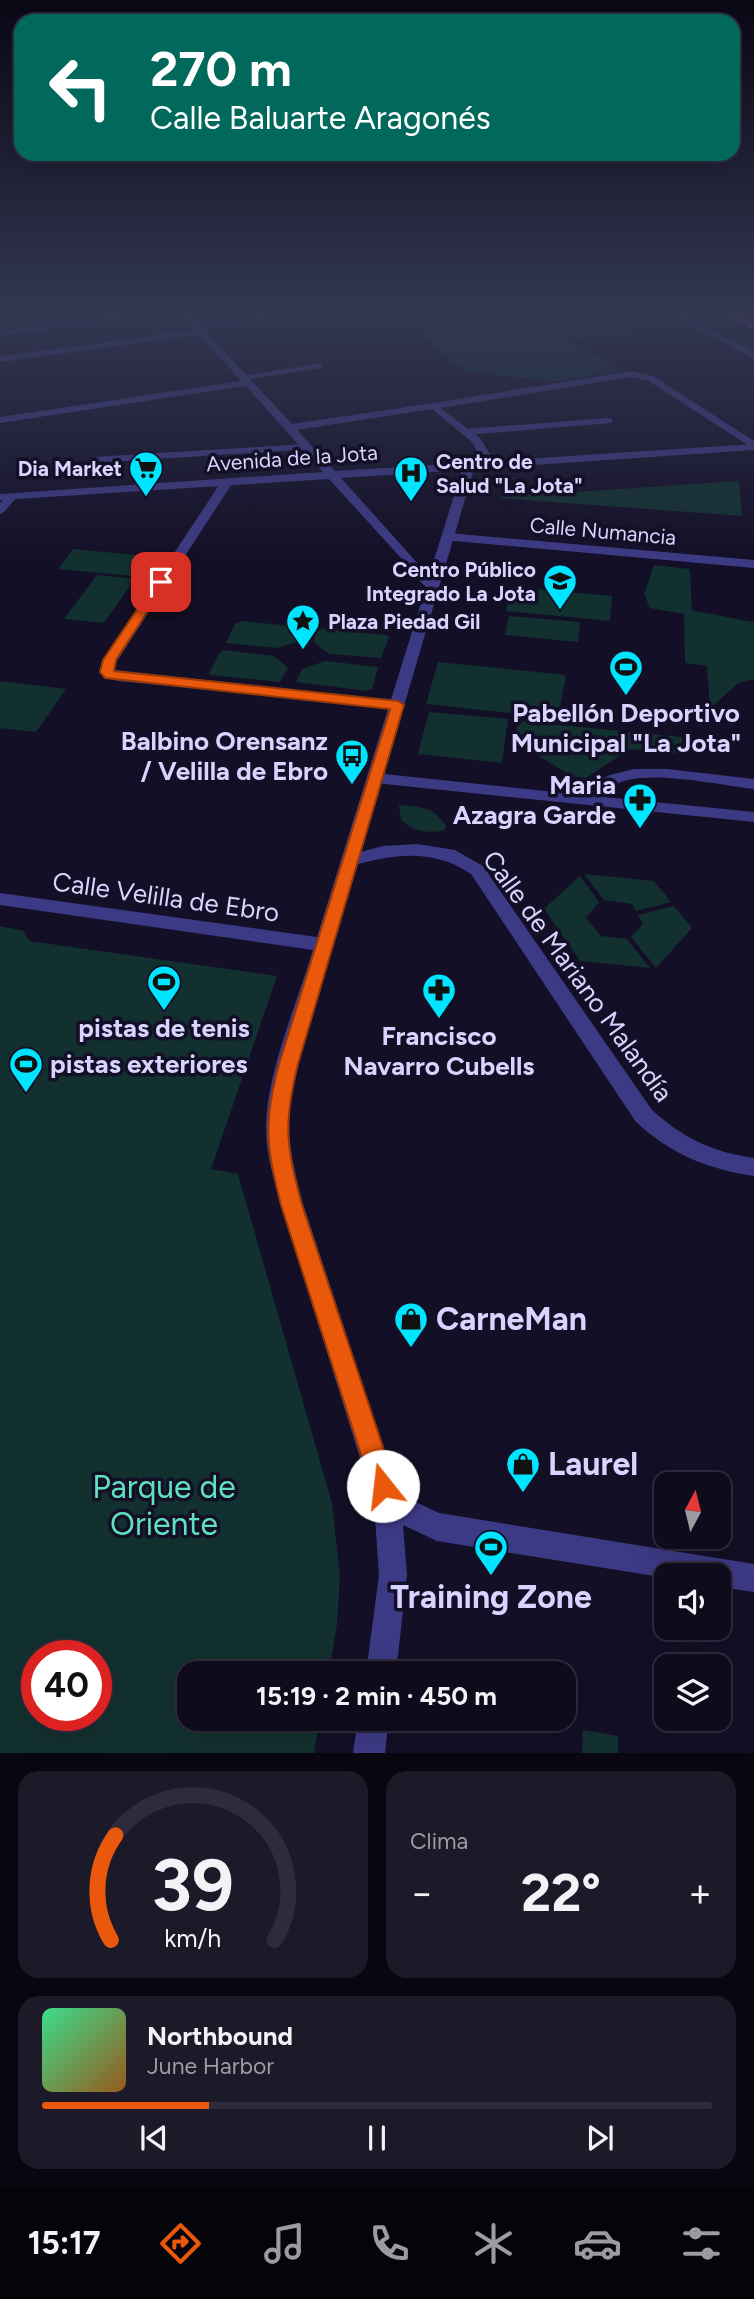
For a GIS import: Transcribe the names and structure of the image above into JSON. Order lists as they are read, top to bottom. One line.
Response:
{"streets":{"street":["Avenida de la Jota","Calle Numancia","Calle Velilla de Ebro","Calle de Mariano Malandía"]},"parks":["Parque de Oriente"],"places":{"supermarket":["Dia Market"],"hospital":["Centro de Salud \"La Jota\""],"school or university":["Centro Público Integrado La Jota"],"place":["Plaza Piedad Gil"],"sports":["Pabellón Deportivo Municipal \"La Jota\"","pistas de tenis","pistas exteriores","Training Zone"],"bus stop":["Balbino Orensanz / Velilla de Ebro"],"pharmacy":["Maria Azagra Garde","Francisco Navarro Cubells"],"shop":["CarneMan","Laurel"]},"north":"top","page":{"turn":["270 m","Calle Baluarte Aragonés"],"limit":"40","trip":"15:19 · 2 min · 450 m","tile":"Clima","heat":["−","22°","+"],"song":["Northbound","June Harbor"],"tabs":"15:17","gauge":["39","km/h"]}}
